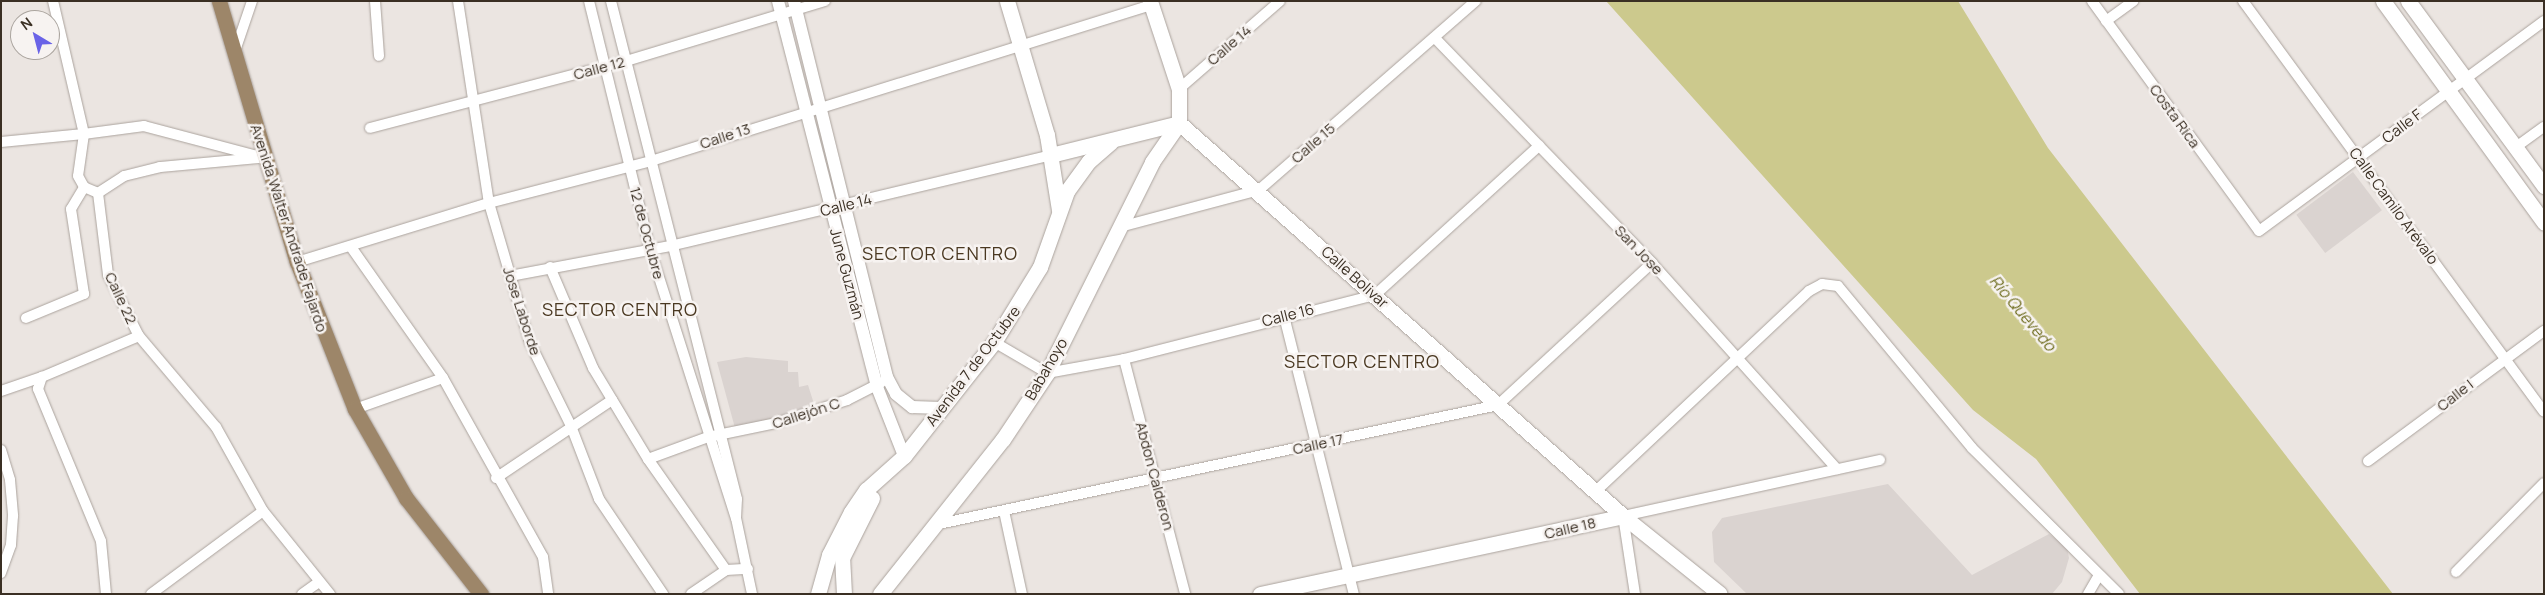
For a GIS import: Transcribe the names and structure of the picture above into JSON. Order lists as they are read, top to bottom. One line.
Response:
{"streets":{"main road":["Calle 14","Avenida Walter Andrade Fajardo","Calle Bolivar","Avenida 7 de Octubre","Babahoyo","Calle 18"],"street":["Calle 12","Costa Rica","Calle F","Calle 13","Calle 15","Calle Camilo Arévalo","12 de Octubre","San Jose","June Guzmán","Calle 22","Jose Laborde","Calle 16","Calle I","Callejón C","Calle 17","Abdon Calderon"]},"crossings":[["Calle 14","12 de Octubre"],["Calle 14","June Guzmán"],["Calle 14","Calle Bolivar"],["Calle 14","Jose Laborde"],["Calle 14","Avenida 7 de Octubre"],["Calle 14","Babahoyo"],["Calle 12","12 de Octubre"],["Calle 12","June Guzmán"],["Calle 12","Jose Laborde"],["Costa Rica","Calle F"],["Calle F","Calle Camilo Arévalo"],["Calle 13","Avenida Walter Andrade Fajardo"],["Calle 13","12 de Octubre"],["Calle 13","June Guzmán"],["Calle 13","Jose Laborde"],["Calle 13","Avenida 7 de Octubre"],["Calle 15","San Jose"],["Calle 15","Calle Bolivar"],["Calle 15","Babahoyo"],["Calle Camilo Arévalo","Calle I"],["12 de Octubre","Callejón C"],["San Jose","Calle 16"],["San Jose","Calle 18"],["June Guzmán","Avenida 7 de Octubre"],["June Guzmán","Callejón C"],["Calle Bolivar","Calle 16"],["Calle Bolivar","Babahoyo"],["Calle Bolivar","Calle 17"],["Calle Bolivar","Calle 18"],["Calle 16","Babahoyo"],["Calle 16","Abdon Calderon"],["Babahoyo","Calle 17"],["Calle 17","Abdon Calderon"]],"districts":["SECTOR CENTRO","SECTOR CENTRO","SECTOR CENTRO"],"water":["Río Quevedo"],"north":"top left"}
